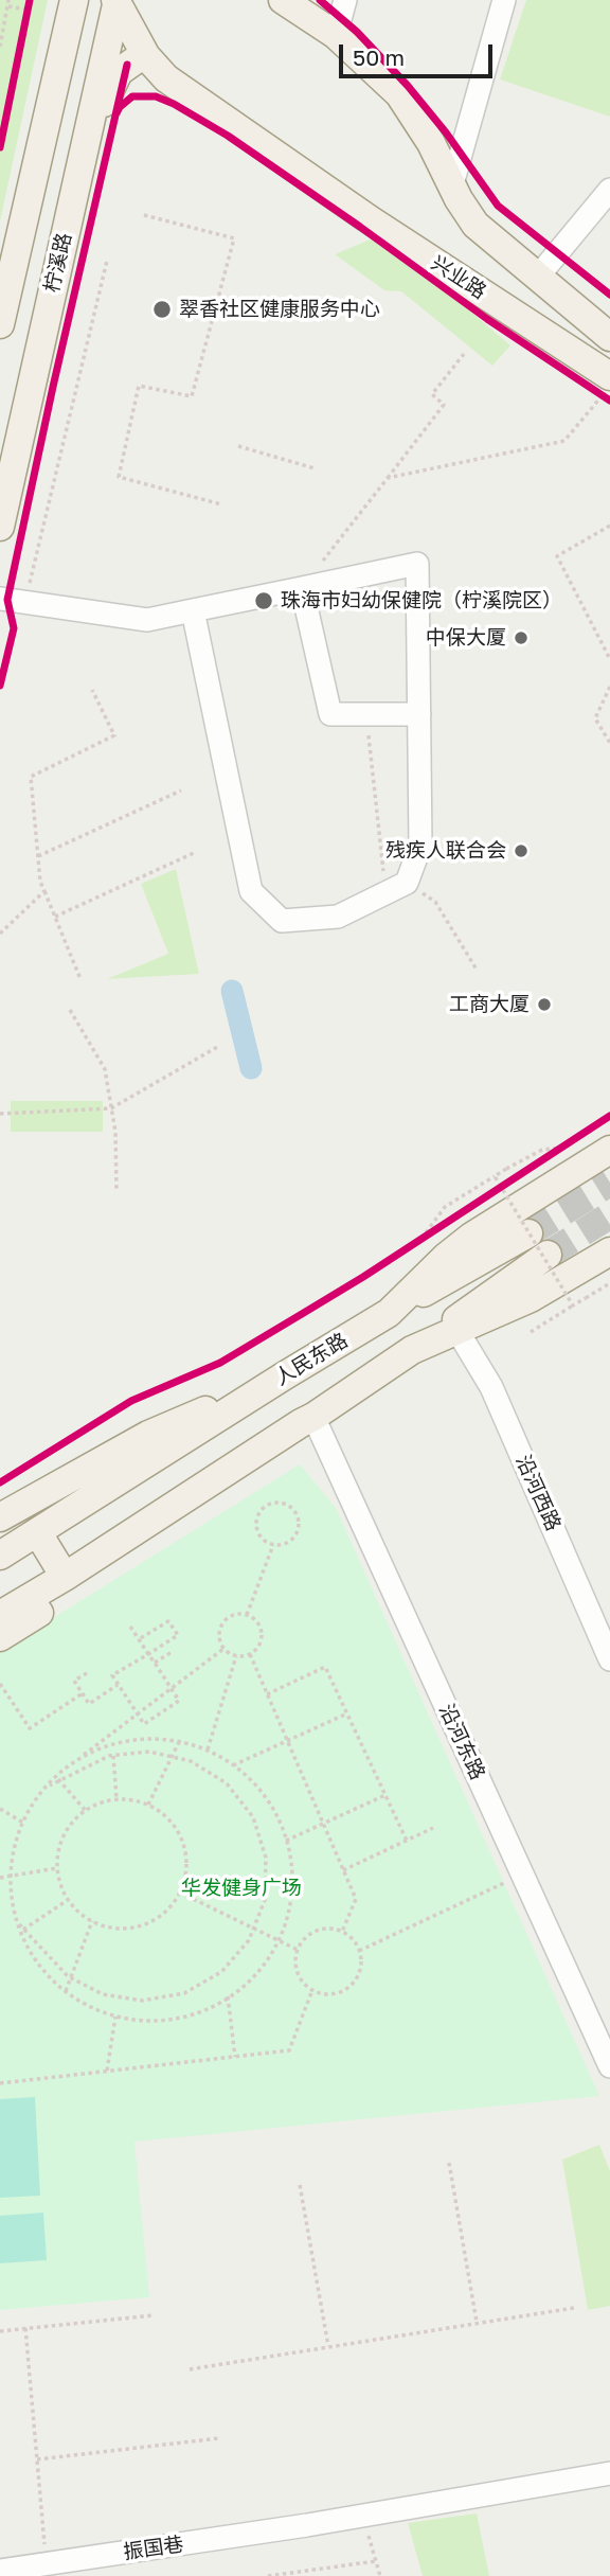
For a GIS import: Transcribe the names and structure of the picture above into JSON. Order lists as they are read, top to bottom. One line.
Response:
{"streets":{"main road":["柠溪路","兴业路","人民东路"],"street":["沿河西路","沿河东路","振国巷"]},"crossings":[["柠溪路","兴业路"]],"parks":["华发健身广场"],"places":["翠香社区健康服务中心","珠海市妇幼保健院（柠溪院区）","中保大厦","残疾人联合会","工商大厦"],"scale_bar":"50 m"}
